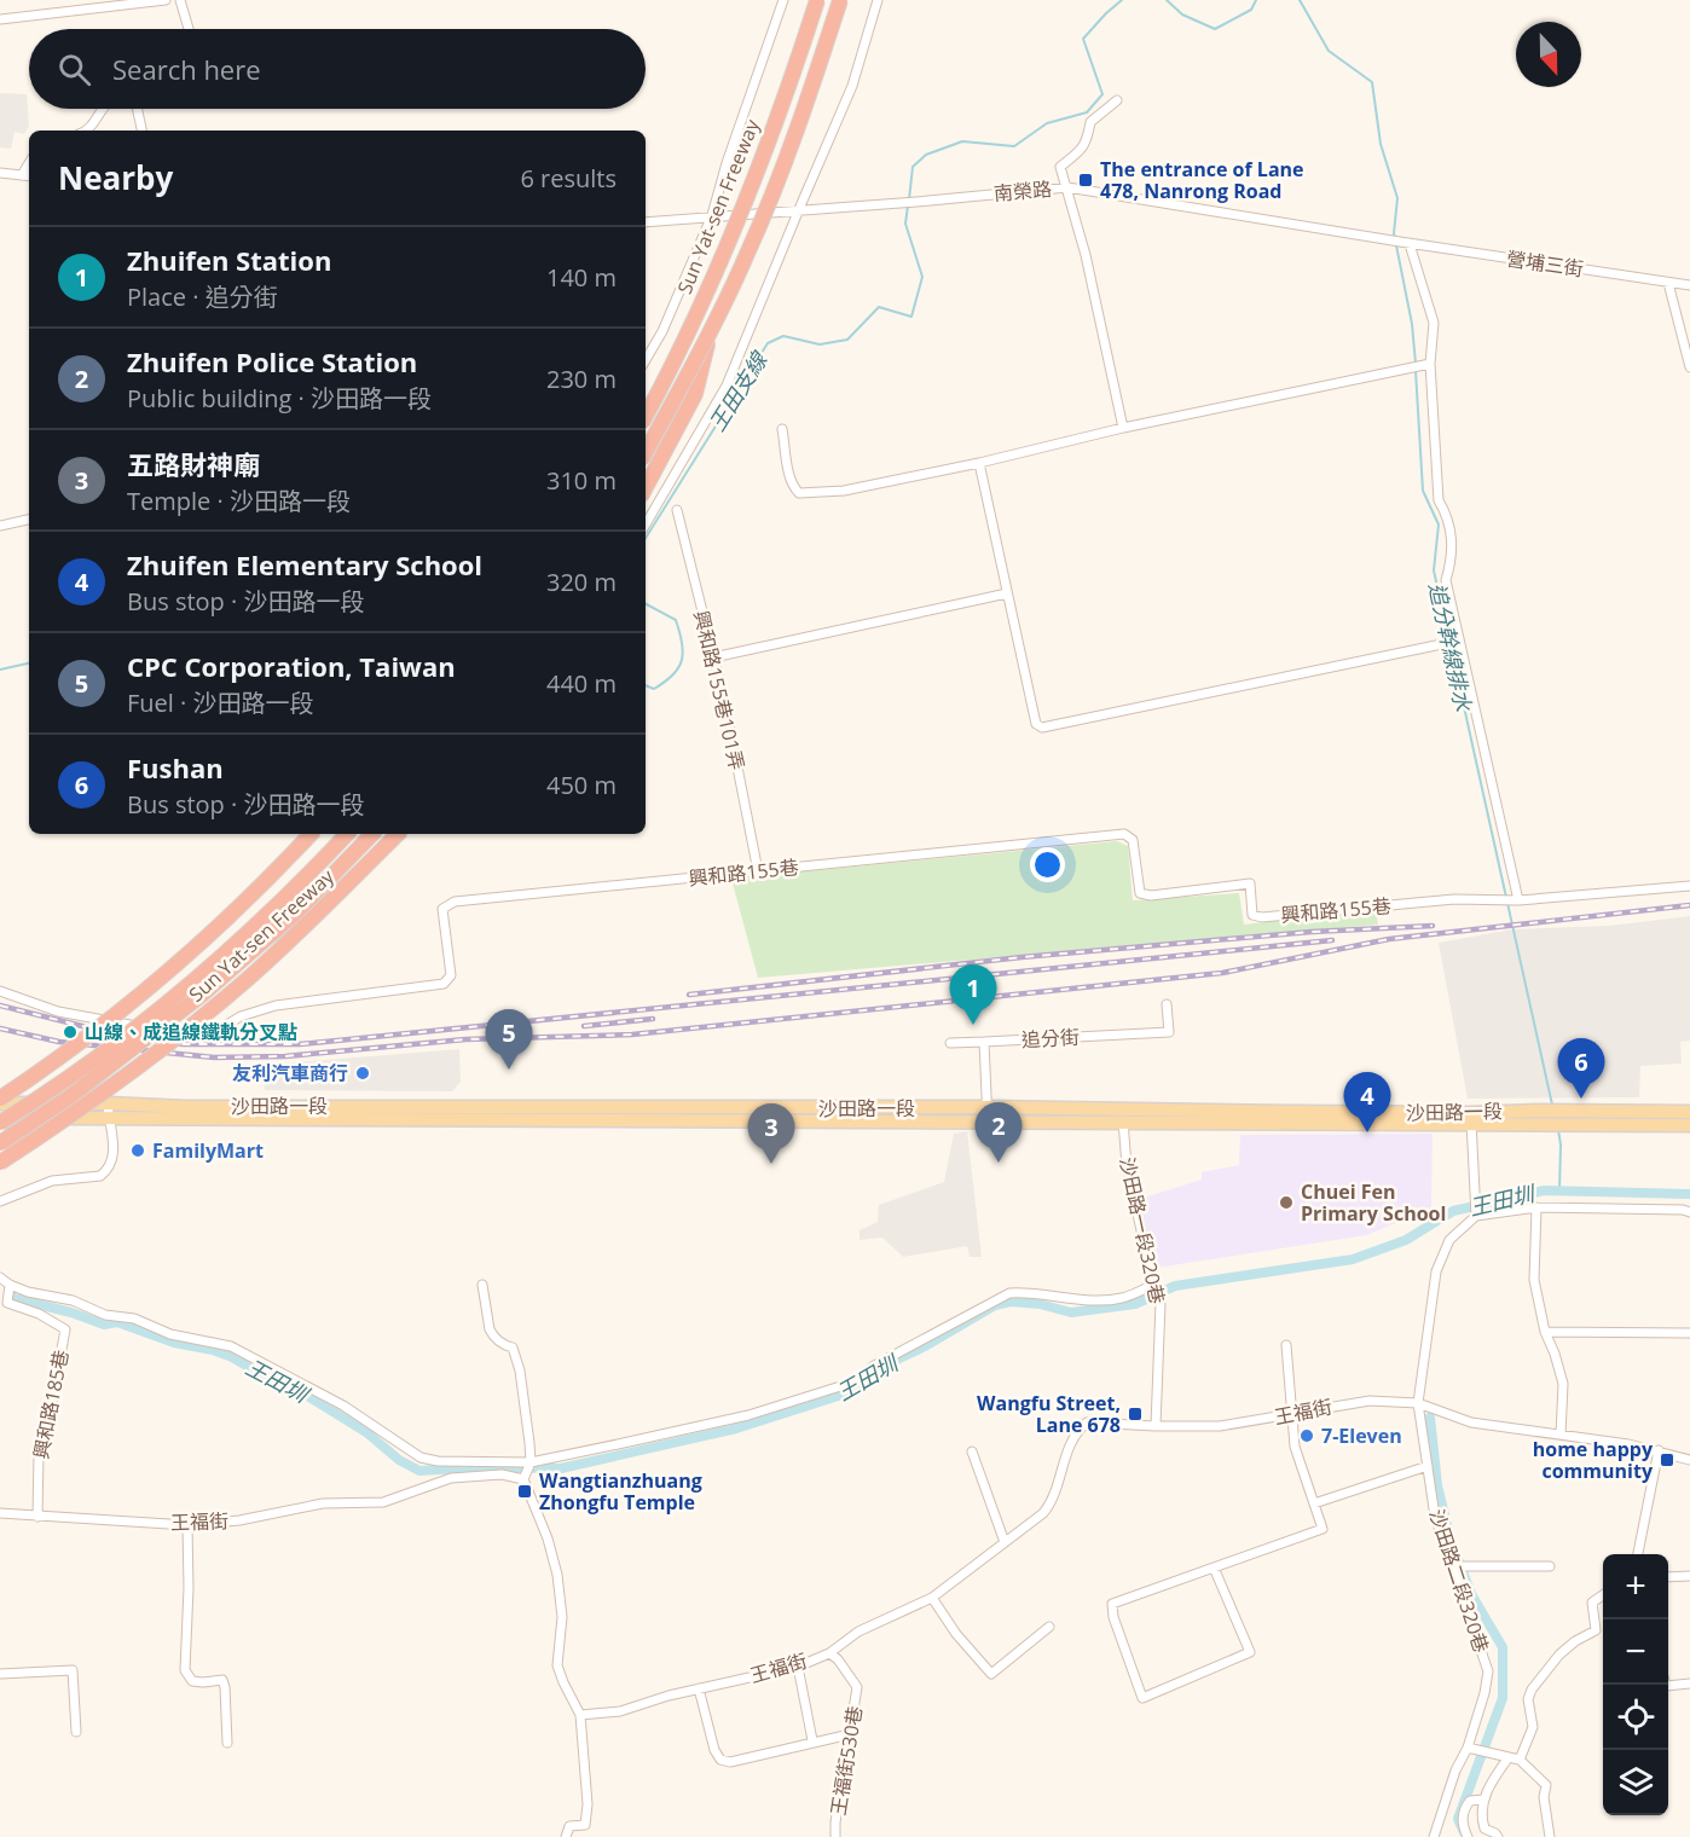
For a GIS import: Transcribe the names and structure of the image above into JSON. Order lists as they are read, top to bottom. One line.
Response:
{"streets":{"highway":["Sun Yat-sen Freeway"],"main road":["沙田路一段"],"street":["南榮路","營埔三街","興和路155巷101弄","興和路155巷","追分街","沙田路一段320巷","興和路185巷","王福街","沙田路二段320巷","王福街530巷"]},"crossings":[["南榮路","營埔三街"],["Sun Yat-sen Freeway","沙田路一段"],["興和路155巷101弄","興和路155巷"],["沙田路一段","沙田路一段320巷"],["沙田路一段320巷","興和路185巷"],["沙田路一段320巷","王福街"],["興和路185巷","王福街"],["王福街","沙田路二段320巷"],["王福街","王福街530巷"]],"water":["王田支線","追分幹線排水","王田圳"],"places":{"transit":["The entrance of Lane 478, Nanrong Road","Wangfu Street, Lane 678","home happy community","Wangtianzhuang Zhongfu Temple"],"other":["山線、成追線鐵軌分叉點","友利汽車商行","FamilyMart","Chuei Fen Primary School","7-Eleven"]},"north":"bottom","page":{"search":"Search here","heading":["Nearby","6 results"],"list":[{"mark":"1","name":"Zhuifen Station","note":"Place · 追分街","value":"140 m"},{"mark":"2","name":"Zhuifen Police Station","note":"Public building · 沙田路一段","value":"230 m"},{"mark":"3","name":"五路財神廟","note":"Temple · 沙田路一段","value":"310 m"},{"mark":"4","name":"Zhuifen Elementary School","note":"Bus stop · 沙田路一段","value":"320 m"},{"mark":"5","name":"CPC Corporation, Taiwan","note":"Fuel · 沙田路一段","value":"440 m"},{"mark":"6","name":"Fushan","note":"Bus stop · 沙田路一段","value":"450 m"}],"pins":["1","5","6","4","2","3"],"map_buttons":["+","−"]}}
